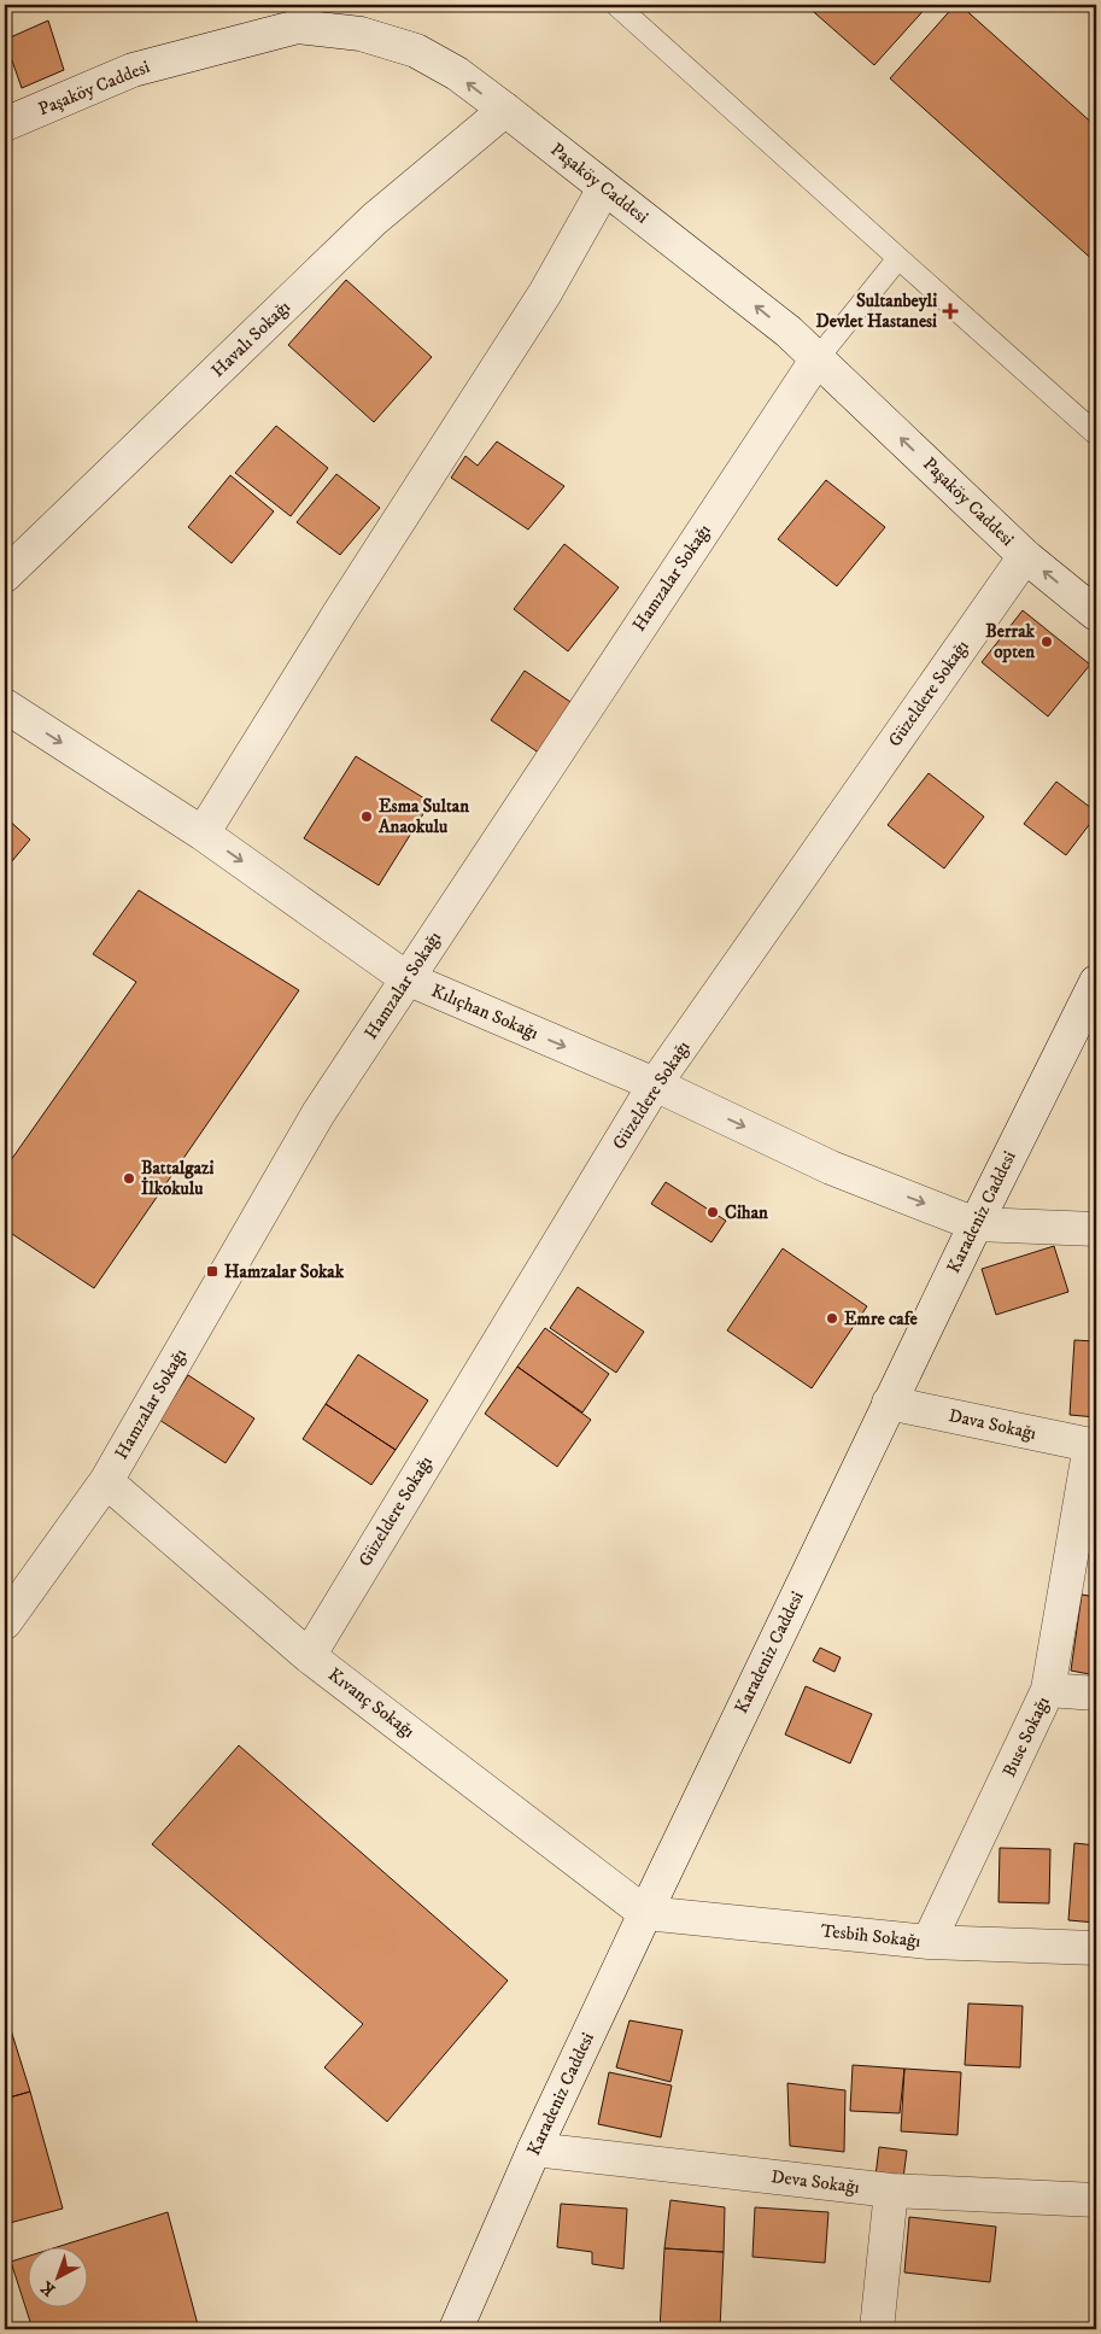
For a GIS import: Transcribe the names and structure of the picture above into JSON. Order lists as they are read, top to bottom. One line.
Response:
{"streets":{"street":["Paşaköy Caddesi","Havalı Sokağı","Hamzalar Sokağı","Güzeldere Sokağı","Kılıçhan Sokağı","Karadeniz Caddesi","Dava Sokağı","Kıvanç Sokağı","Buse Sokağı","Tesbih Sokağı","Deva Sokağı"]},"crossings":[["Paşaköy Caddesi","Havalı Sokağı"],["Paşaköy Caddesi","Hamzalar Sokağı"],["Paşaköy Caddesi","Güzeldere Sokağı"],["Hamzalar Sokağı","Kılıçhan Sokağı"],["Hamzalar Sokağı","Kıvanç Sokağı"],["Güzeldere Sokağı","Kılıçhan Sokağı"],["Güzeldere Sokağı","Kıvanç Sokağı"],["Kılıçhan Sokağı","Karadeniz Caddesi"],["Karadeniz Caddesi","Dava Sokağı"],["Karadeniz Caddesi","Kıvanç Sokağı"],["Karadeniz Caddesi","Tesbih Sokağı"],["Karadeniz Caddesi","Deva Sokağı"],["Dava Sokağı","Buse Sokağı"],["Kıvanç Sokağı","Tesbih Sokağı"],["Buse Sokağı","Tesbih Sokağı"]],"one_way":["Paşaköy Caddesi","Kılıçhan Sokağı"],"places":{"health":["Sultanbeyli Devlet Hastanesi"],"other":["Berrak opten","Esma Sultan Anaokulu","Battalgazi İlkokulu","Cihan","Emre cafe"],"transit":["Hamzalar Sokak"]},"north":"bottom left"}
